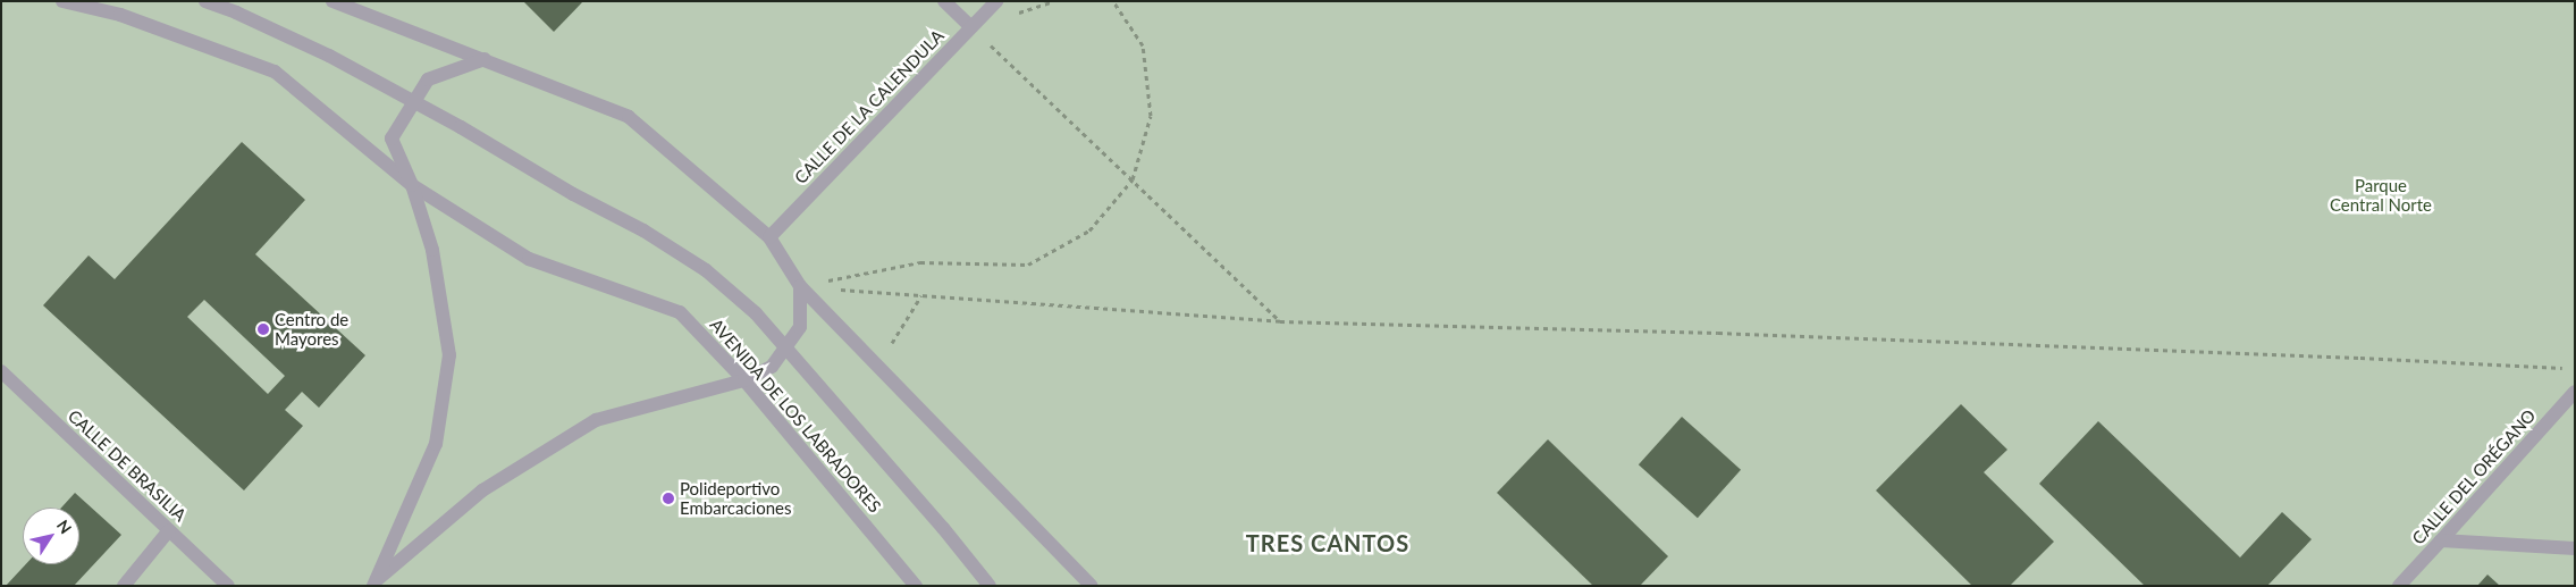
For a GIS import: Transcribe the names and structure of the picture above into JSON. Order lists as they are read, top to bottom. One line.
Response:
{"streets":{"street":["CALLE DE LA CALENDULA","AVENIDA DE LOS LABRADORES","CALLE DE BRASILIA","CALLE DEL ORÉGANO"]},"districts":["TRES CANTOS"],"parks":["Parque Central Norte"],"places":["Centro de Mayores","Polideportivo Embarcaciones"],"north":"top right"}
